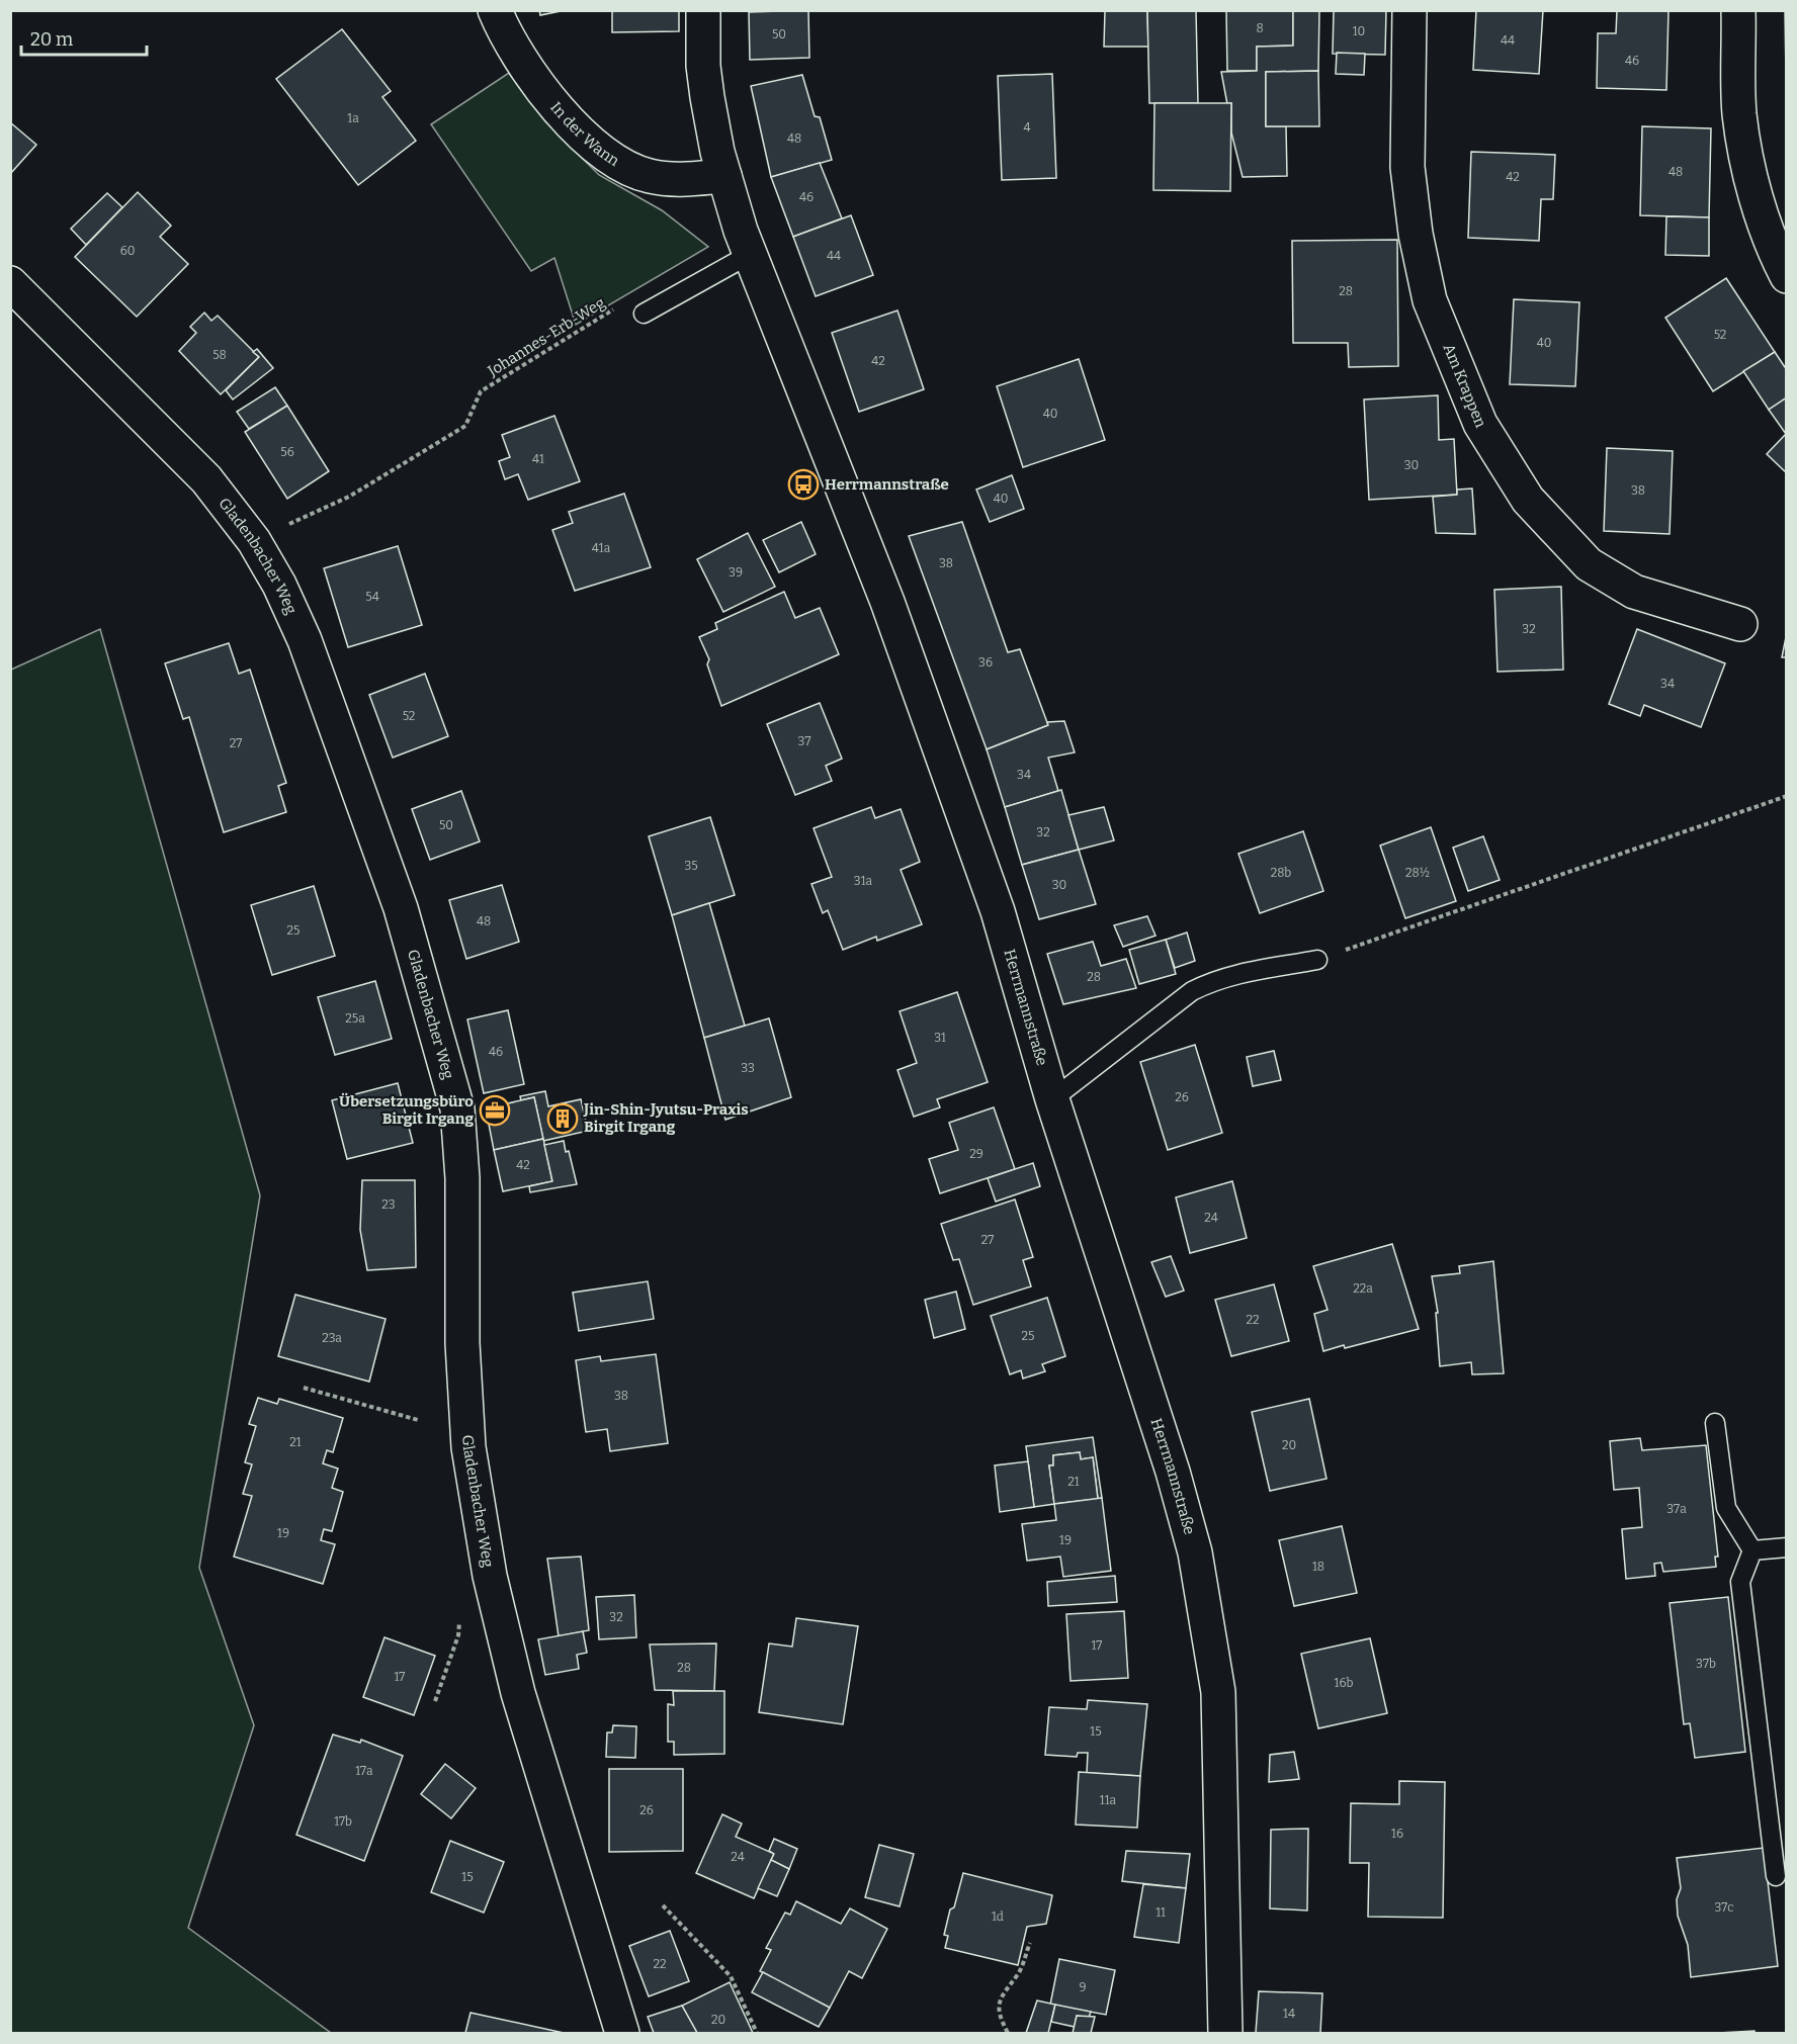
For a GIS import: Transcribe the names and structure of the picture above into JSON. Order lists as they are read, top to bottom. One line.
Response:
{"streets":{"street":["In der Wann","Am Krappen","Gladenbacher Weg","Herrmannstraße"],"path":["Johannes-Erb-Weg"]},"crossings":[["In der Wann","Herrmannstraße"]],"places":{"bus stop":["Herrmannstraße"],"office":["Übersetzungsbüro Birgit Irgang"],"building":["Jin-Shin-Jyutsu-Praxis Birgit Irgang"]},"house_numbers":["8","10","50","44","46","1a","4","48","48","42","46","60","44","28","52","40","58","42","40","56","41","30","38","40","41a","38","39","54","32","36","34","52","37","27","34","50","32","35","28b","28½","31a","30","48","25","28","25a","31","46","33","26","29","42","23","24","27","22a","22","25","23a","38","21","20","21","37a","19","19","18","32","17","37b","28","17","16b","15","17a","11a","26","17b","16","24","15","37c","11","1d","22","9","14","20"],"scale_bar":"20 m"}
